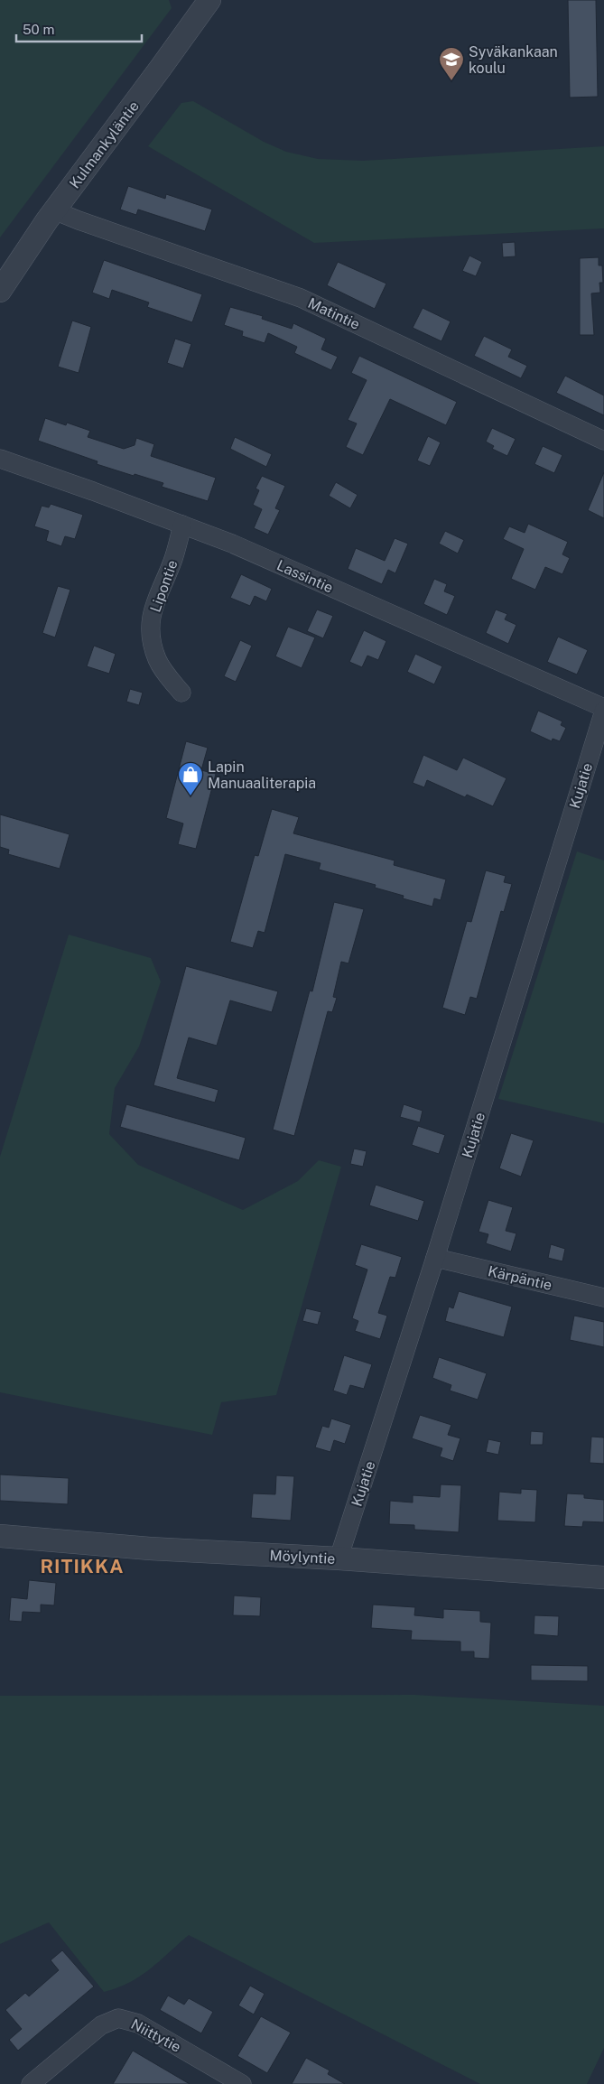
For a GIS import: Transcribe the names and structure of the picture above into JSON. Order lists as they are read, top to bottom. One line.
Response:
{"streets":{"street":["Kulmankyläntie","Matintie","Lassintie","Lipontie","Kujatie","Kärpäntie","Möylyntie","Niittytie"]},"crossings":[["Kulmankyläntie","Matintie"],["Lassintie","Lipontie"],["Lassintie","Kujatie"],["Kujatie","Kärpäntie"],["Kujatie","Möylyntie"]],"districts":["RITIKKA"],"places":{"school or university":["Syväkankaan koulu"],"shop":["Lapin Manuaaliterapia"]},"scale_bar":"50 m"}
